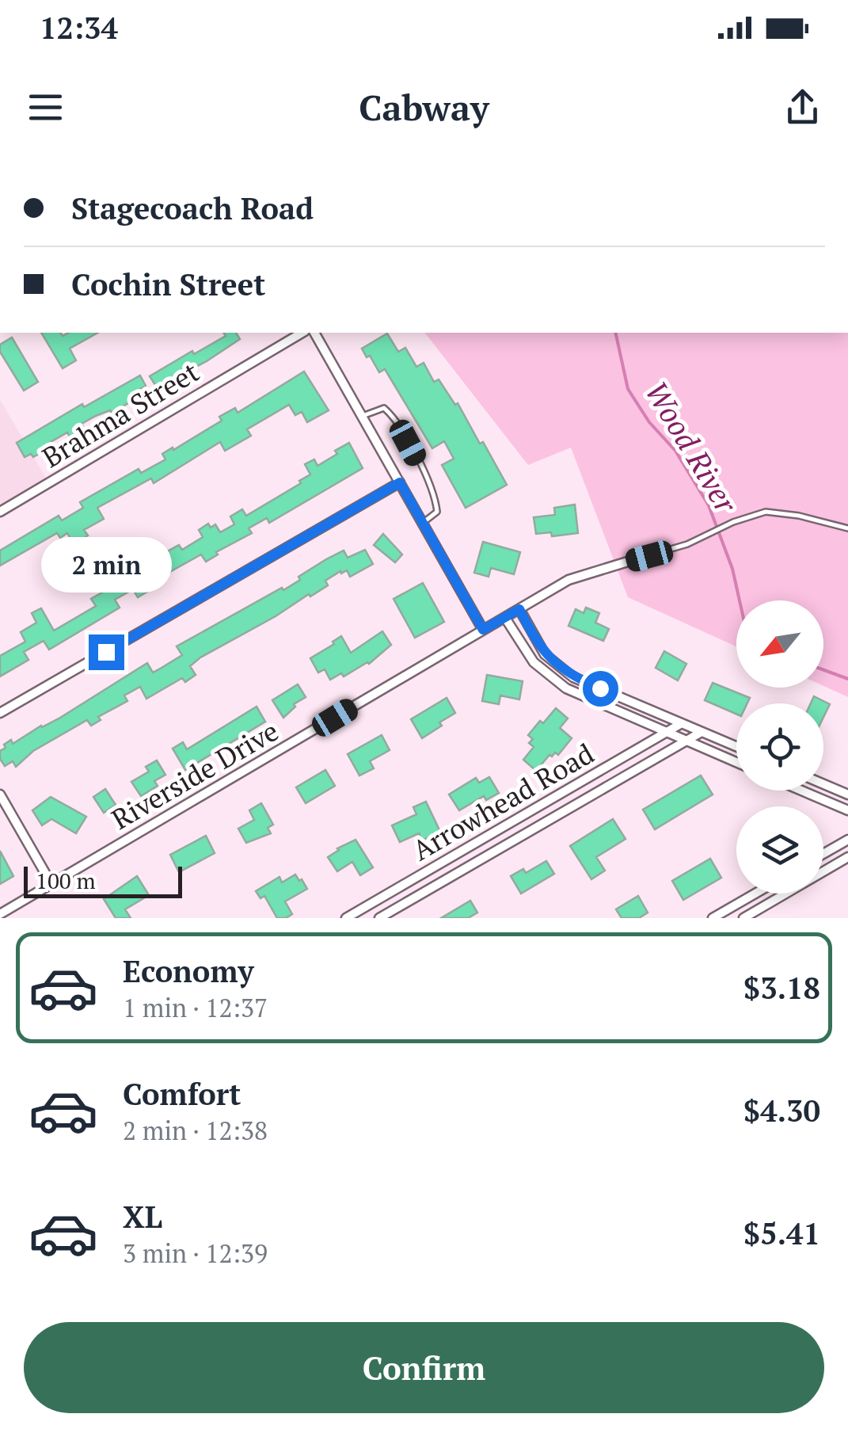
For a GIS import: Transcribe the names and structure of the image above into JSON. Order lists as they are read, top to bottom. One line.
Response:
{"streets":{"street":["Brahma Street","Riverside Drive","Arrowhead Road"]},"water":["Wood River"],"scale_bar":"100 m","north":"bottom left","page":{"status":"12:34","header":"Cabway","banner":["Stagecoach Road","Cochin Street"],"bubble":"2 min","scale":"100 m","list":[{"name":"Economy","note":"1 min · 12:37","value":"$3.18"},{"name":"Comfort","note":"2 min · 12:38","value":"$4.30"},{"name":"XL","note":"3 min · 12:39","value":"$5.41"}],"buttons":"Confirm"}}
